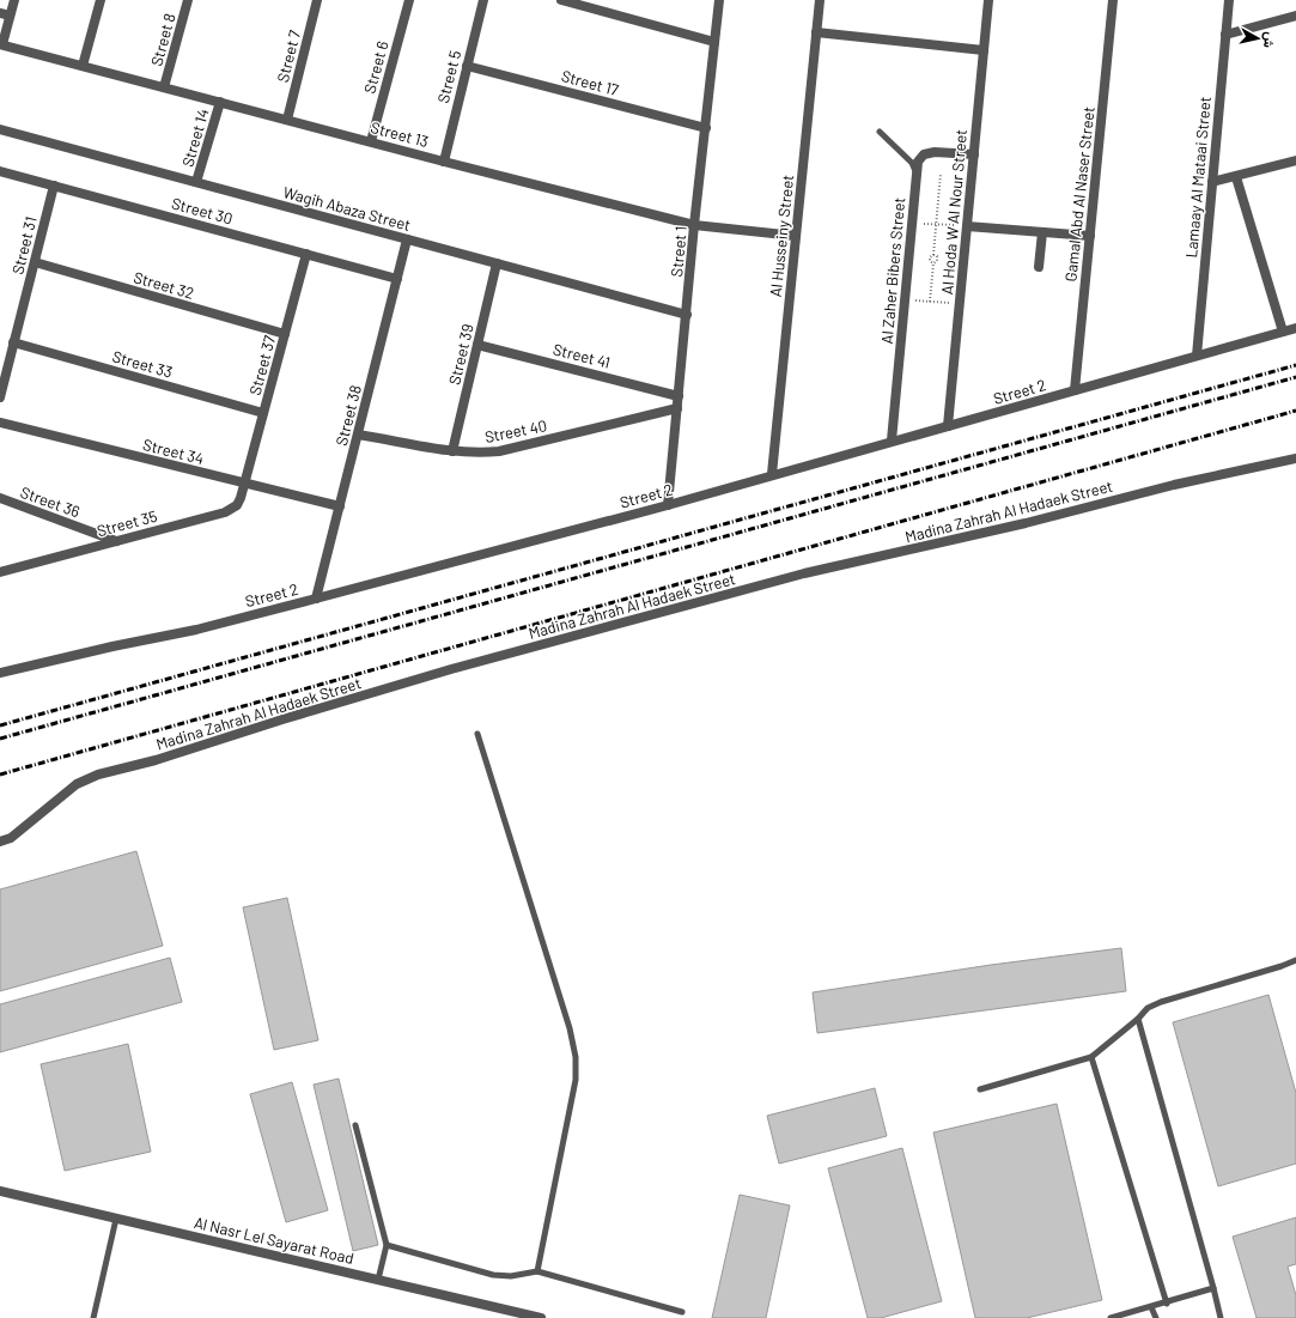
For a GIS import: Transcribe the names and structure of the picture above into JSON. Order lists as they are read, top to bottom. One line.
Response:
{"streets":{"street":["Street 8","Street 7","Street 6","Street 5","Street 17","Street 13","Street 14","Lamaay Al Mataai Street","Gamal Abd Al Naser Street","Wagih Abaza Street","Street 30","Al Hoda W Al Nour Street","Al Husseiny Street","Street 31","Street 1","Al Zaher Bibers Street","Street 32","Street 39","Street 41","Street 33","Street 37","Street 2","Street 38","Street 40","Street 34","Street 36","Madina Zahrah Al Hadaek Street","Street 35","Al Nasr Lel Sayarat Road"]},"crossings":[["Street 8","Street 13"],["Street 7","Street 13"],["Street 6","Street 13"],["Street 5","Street 17"],["Street 5","Street 13"],["Street 17","Street 1"],["Street 13","Street 14"],["Street 13","Al Husseiny Street"],["Street 13","Street 1"],["Street 14","Wagih Abaza Street"],["Lamaay Al Mataai Street","Street 2"],["Gamal Abd Al Naser Street","Street 2"],["Wagih Abaza Street","Street 1"],["Wagih Abaza Street","Street 39"],["Wagih Abaza Street","Street 38"],["Street 30","Street 31"],["Street 30","Street 37"],["Street 30","Street 38"],["Al Hoda W Al Nour Street","Street 2"],["Al Husseiny Street","Street 2"],["Street 31","Street 32"],["Street 31","Street 33"],["Street 1","Street 41"],["Street 1","Street 2"],["Street 1","Street 40"],["Al Zaher Bibers Street","Street 2"],["Street 32","Street 37"],["Street 39","Street 41"],["Street 39","Street 40"],["Street 33","Street 37"],["Street 37","Street 34"],["Street 37","Street 35"],["Street 2","Street 38"],["Street 38","Street 40"],["Street 38","Street 34"],["Street 34","Street 35"],["Street 36","Street 35"]],"north":"right"}
